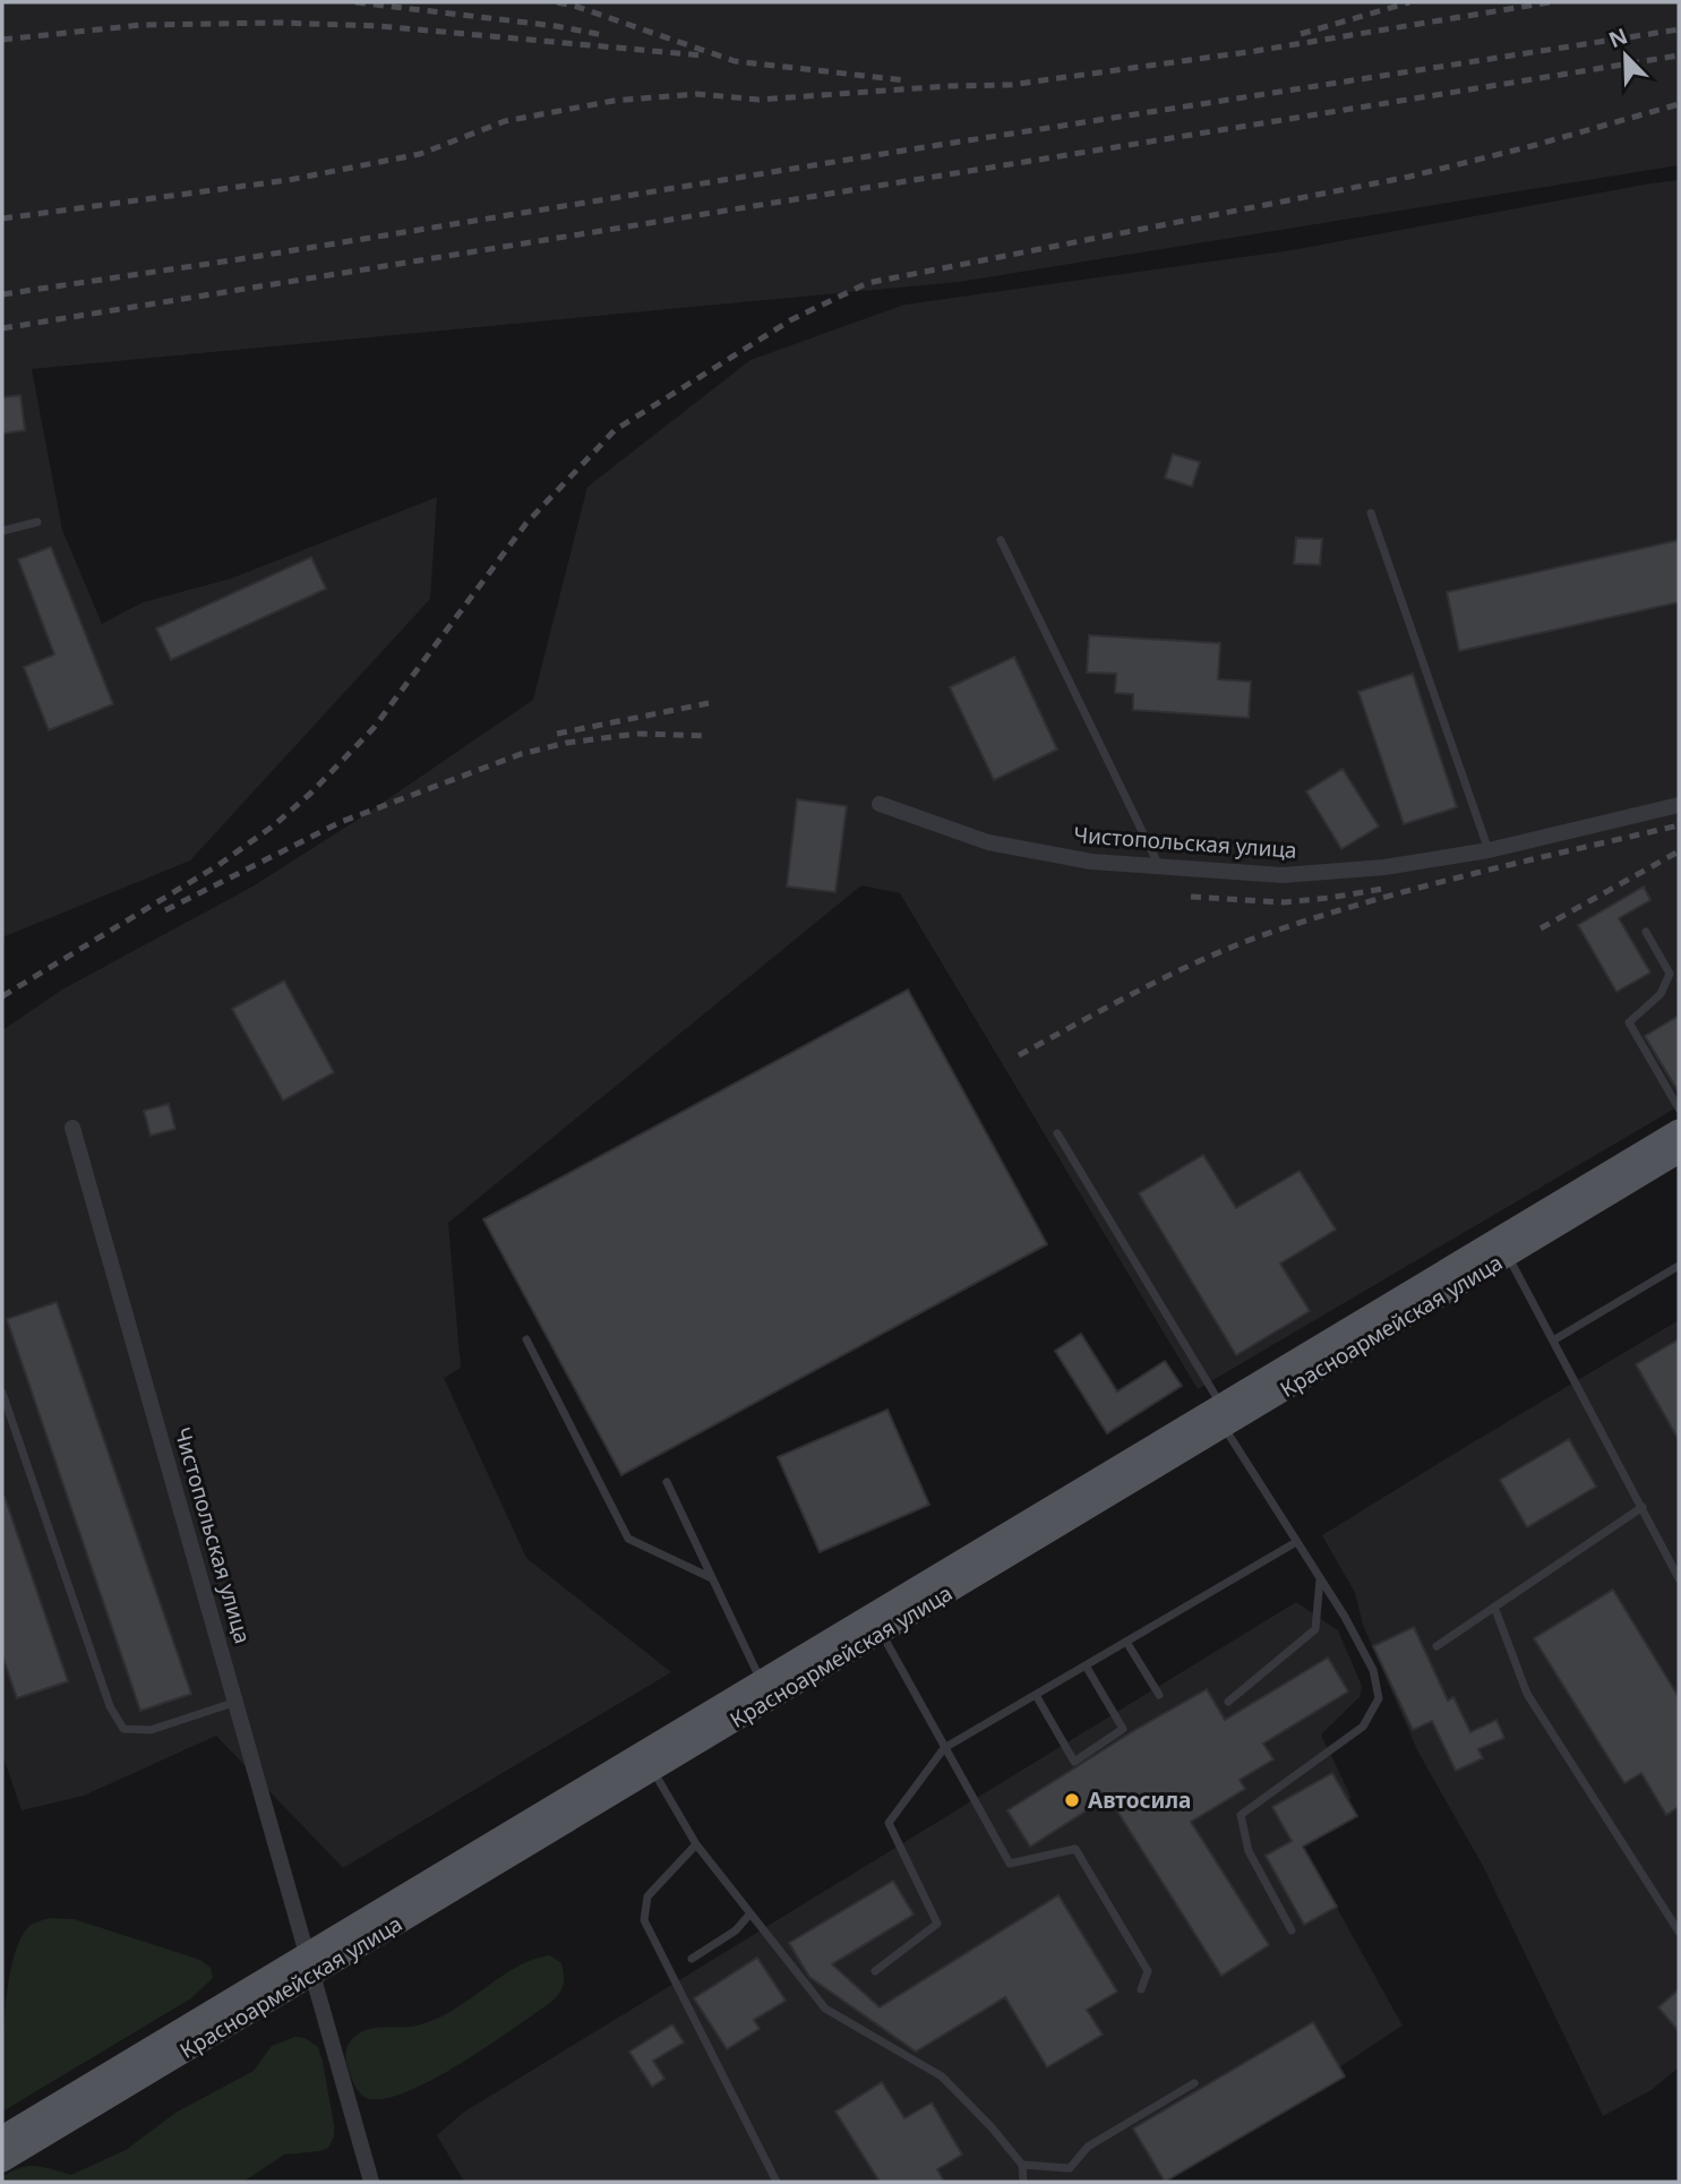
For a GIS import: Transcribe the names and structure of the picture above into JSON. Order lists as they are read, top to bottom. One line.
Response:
{"streets":{"main road":["Красноармейская улица"],"street":["Чистопольская улица"]},"crossings":[["Чистопольская улица","Красноармейская улица"]],"places":["Автосила"],"north":"top left"}
